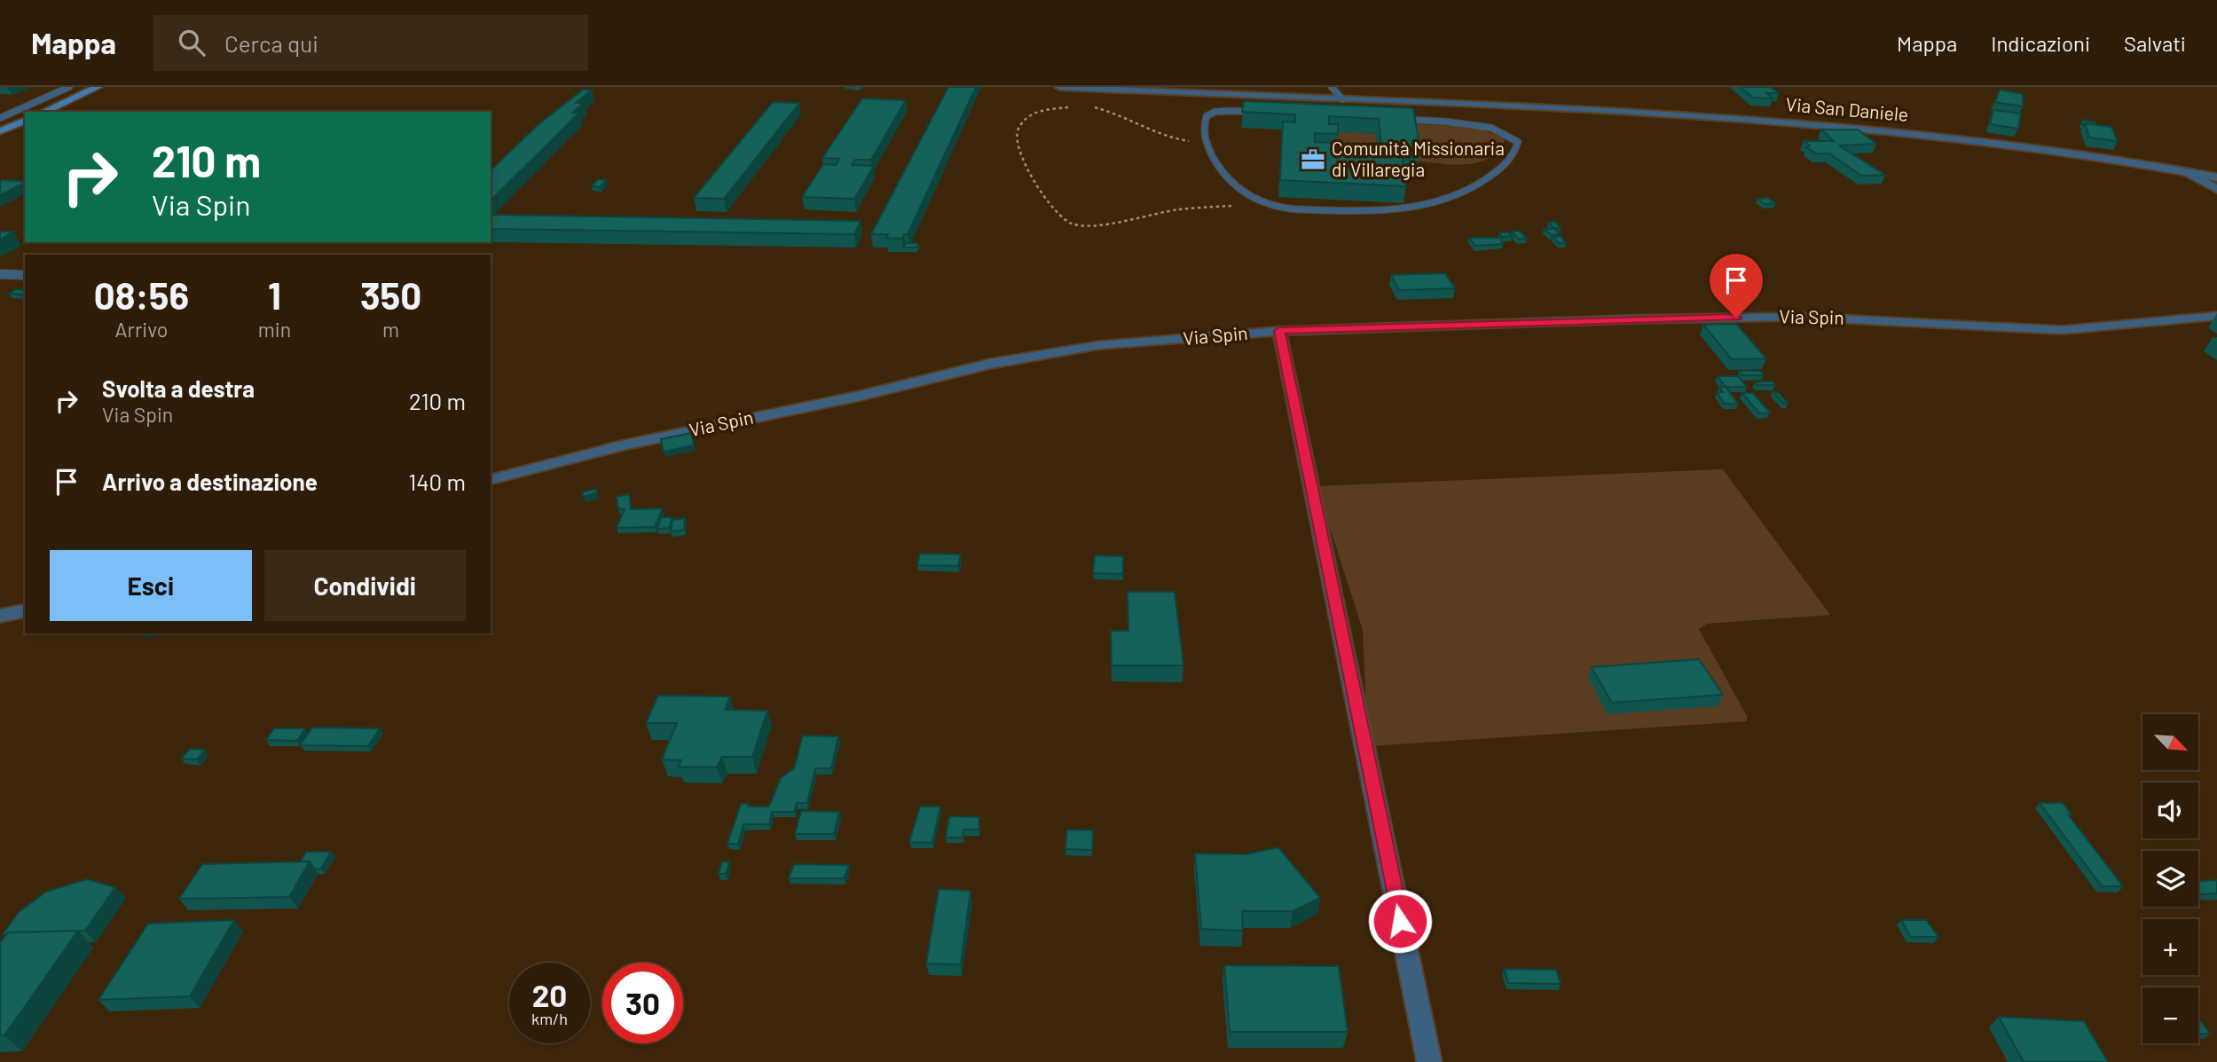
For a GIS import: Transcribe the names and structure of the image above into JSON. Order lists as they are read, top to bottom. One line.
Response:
{"streets":{"street":["Via San Daniele","Via Spin"]},"places":{"office":["Comunità Missionaria di Villaregia"]},"north":"bottom right","page":{"header":"Mappa","search":"Cerca qui","nav":["Mappa","Indicazioni","Salvati"],"turn":["210 m","Via Spin"],"eta":["08:56","Arrivo","1","min","350","m"],"list":[{"name":"Svolta a destra","note":"Via Spin","value":"210 m"},{"name":"Arrivo a destinazione","value":"140 m"}],"buttons":["Esci","Condividi"],"map_buttons":["+","−"],"speed":"20 km/h","limit":"30"}}
